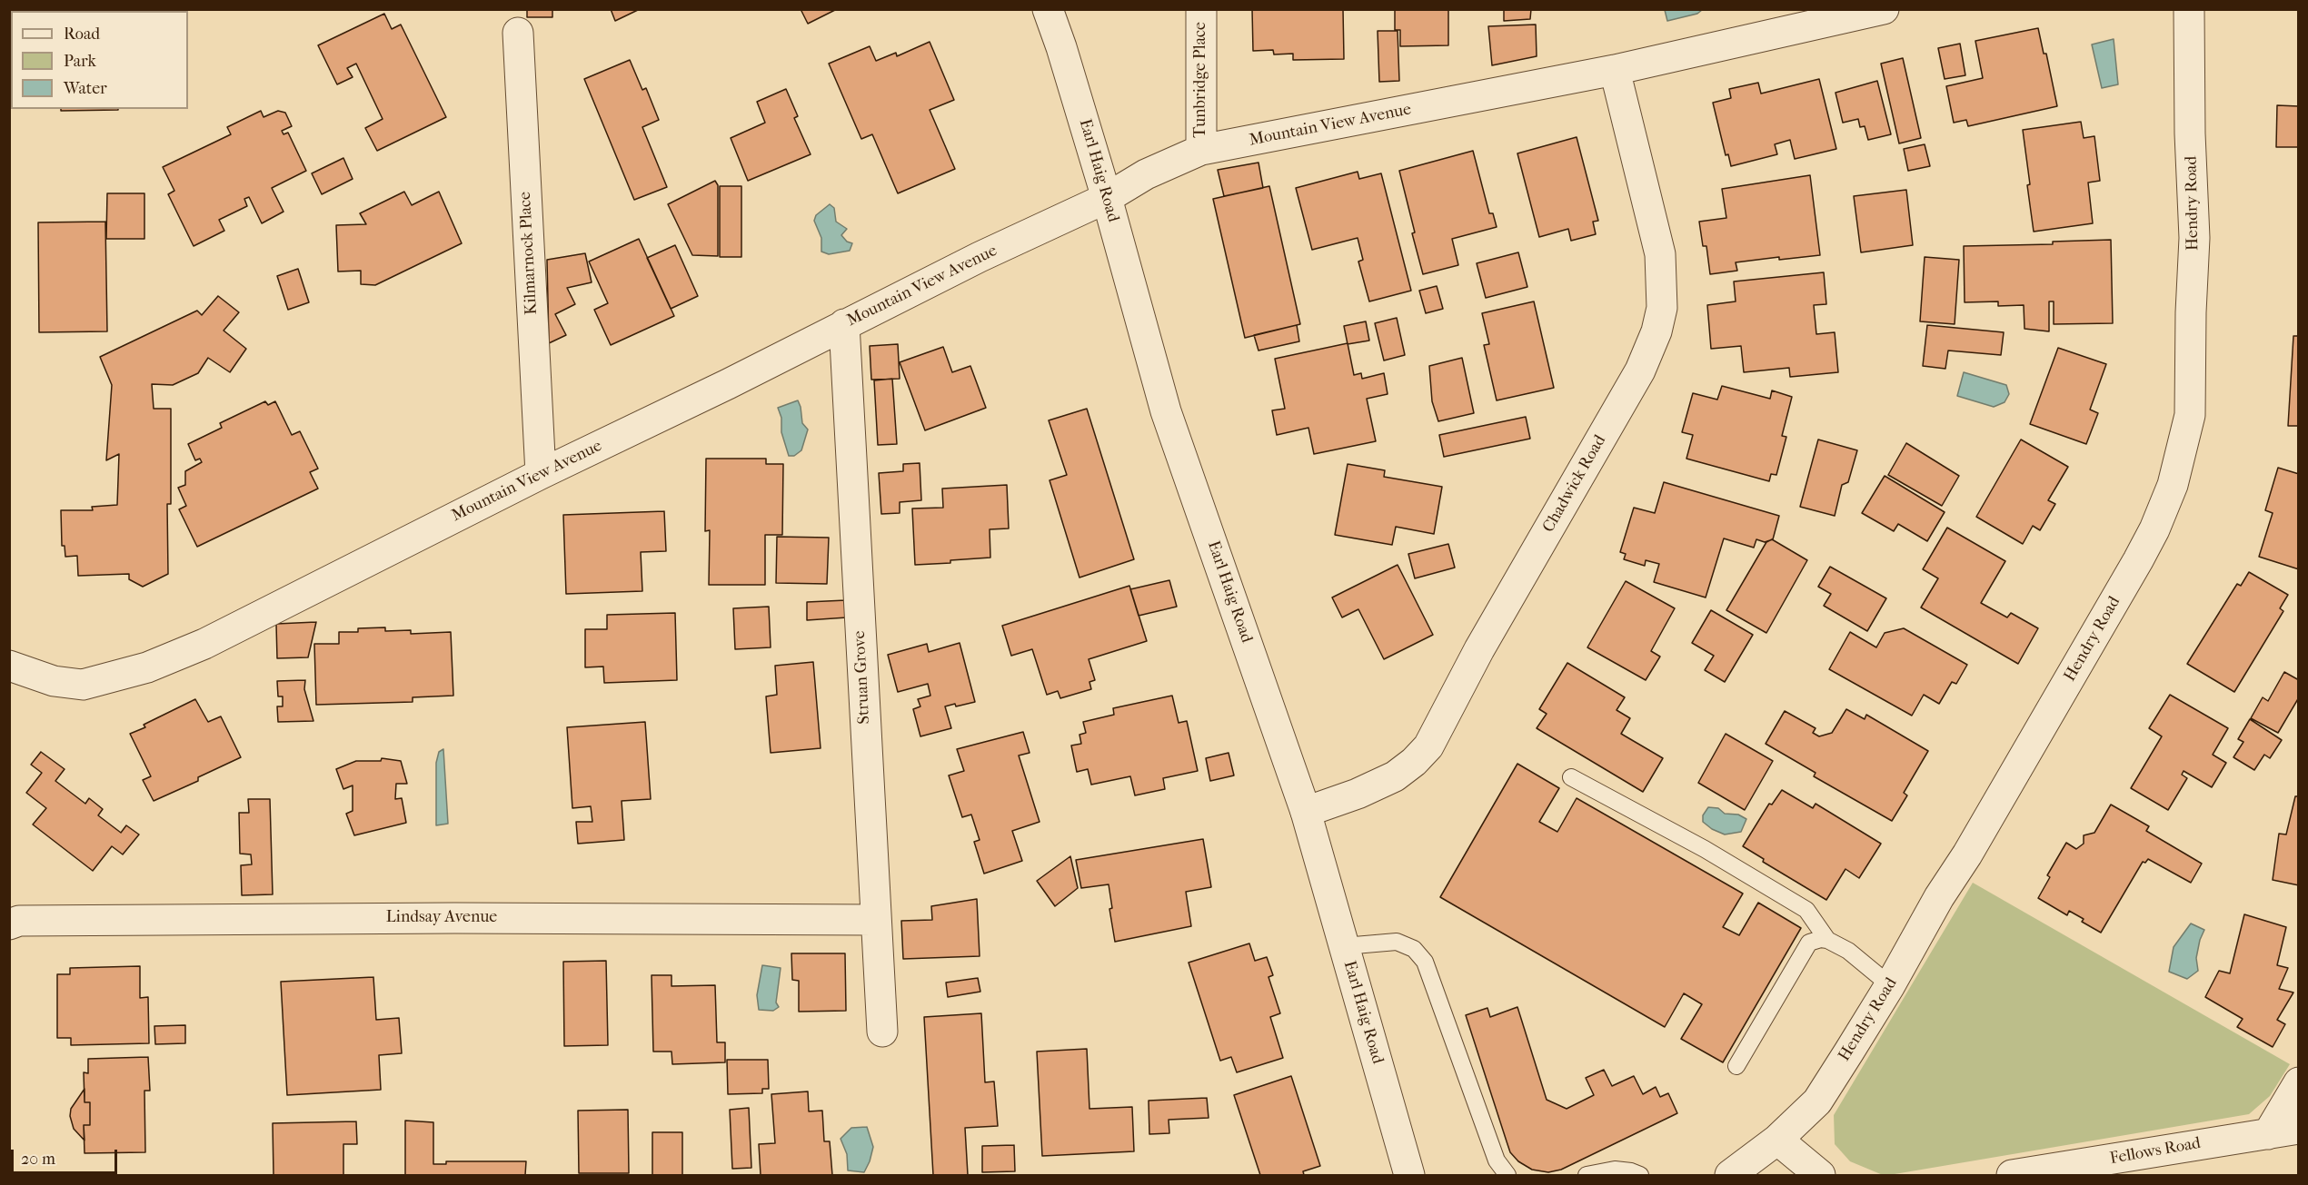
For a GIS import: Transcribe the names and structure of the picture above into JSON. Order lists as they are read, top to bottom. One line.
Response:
{"streets":{"street":["Tunbridge Place","Mountain View Avenue","Earl Haig Road","Hendry Road","Kilmarnock Place","Chadwick Road","Struan Grove","Lindsay Avenue","Fellows Road"]},"crossings":[["Tunbridge Place","Mountain View Avenue"],["Mountain View Avenue","Earl Haig Road"],["Mountain View Avenue","Kilmarnock Place"],["Mountain View Avenue","Chadwick Road"],["Mountain View Avenue","Struan Grove"],["Earl Haig Road","Chadwick Road"],["Struan Grove","Lindsay Avenue"]],"legend":["Road","Park","Water"],"scale_bar":"20 m"}
